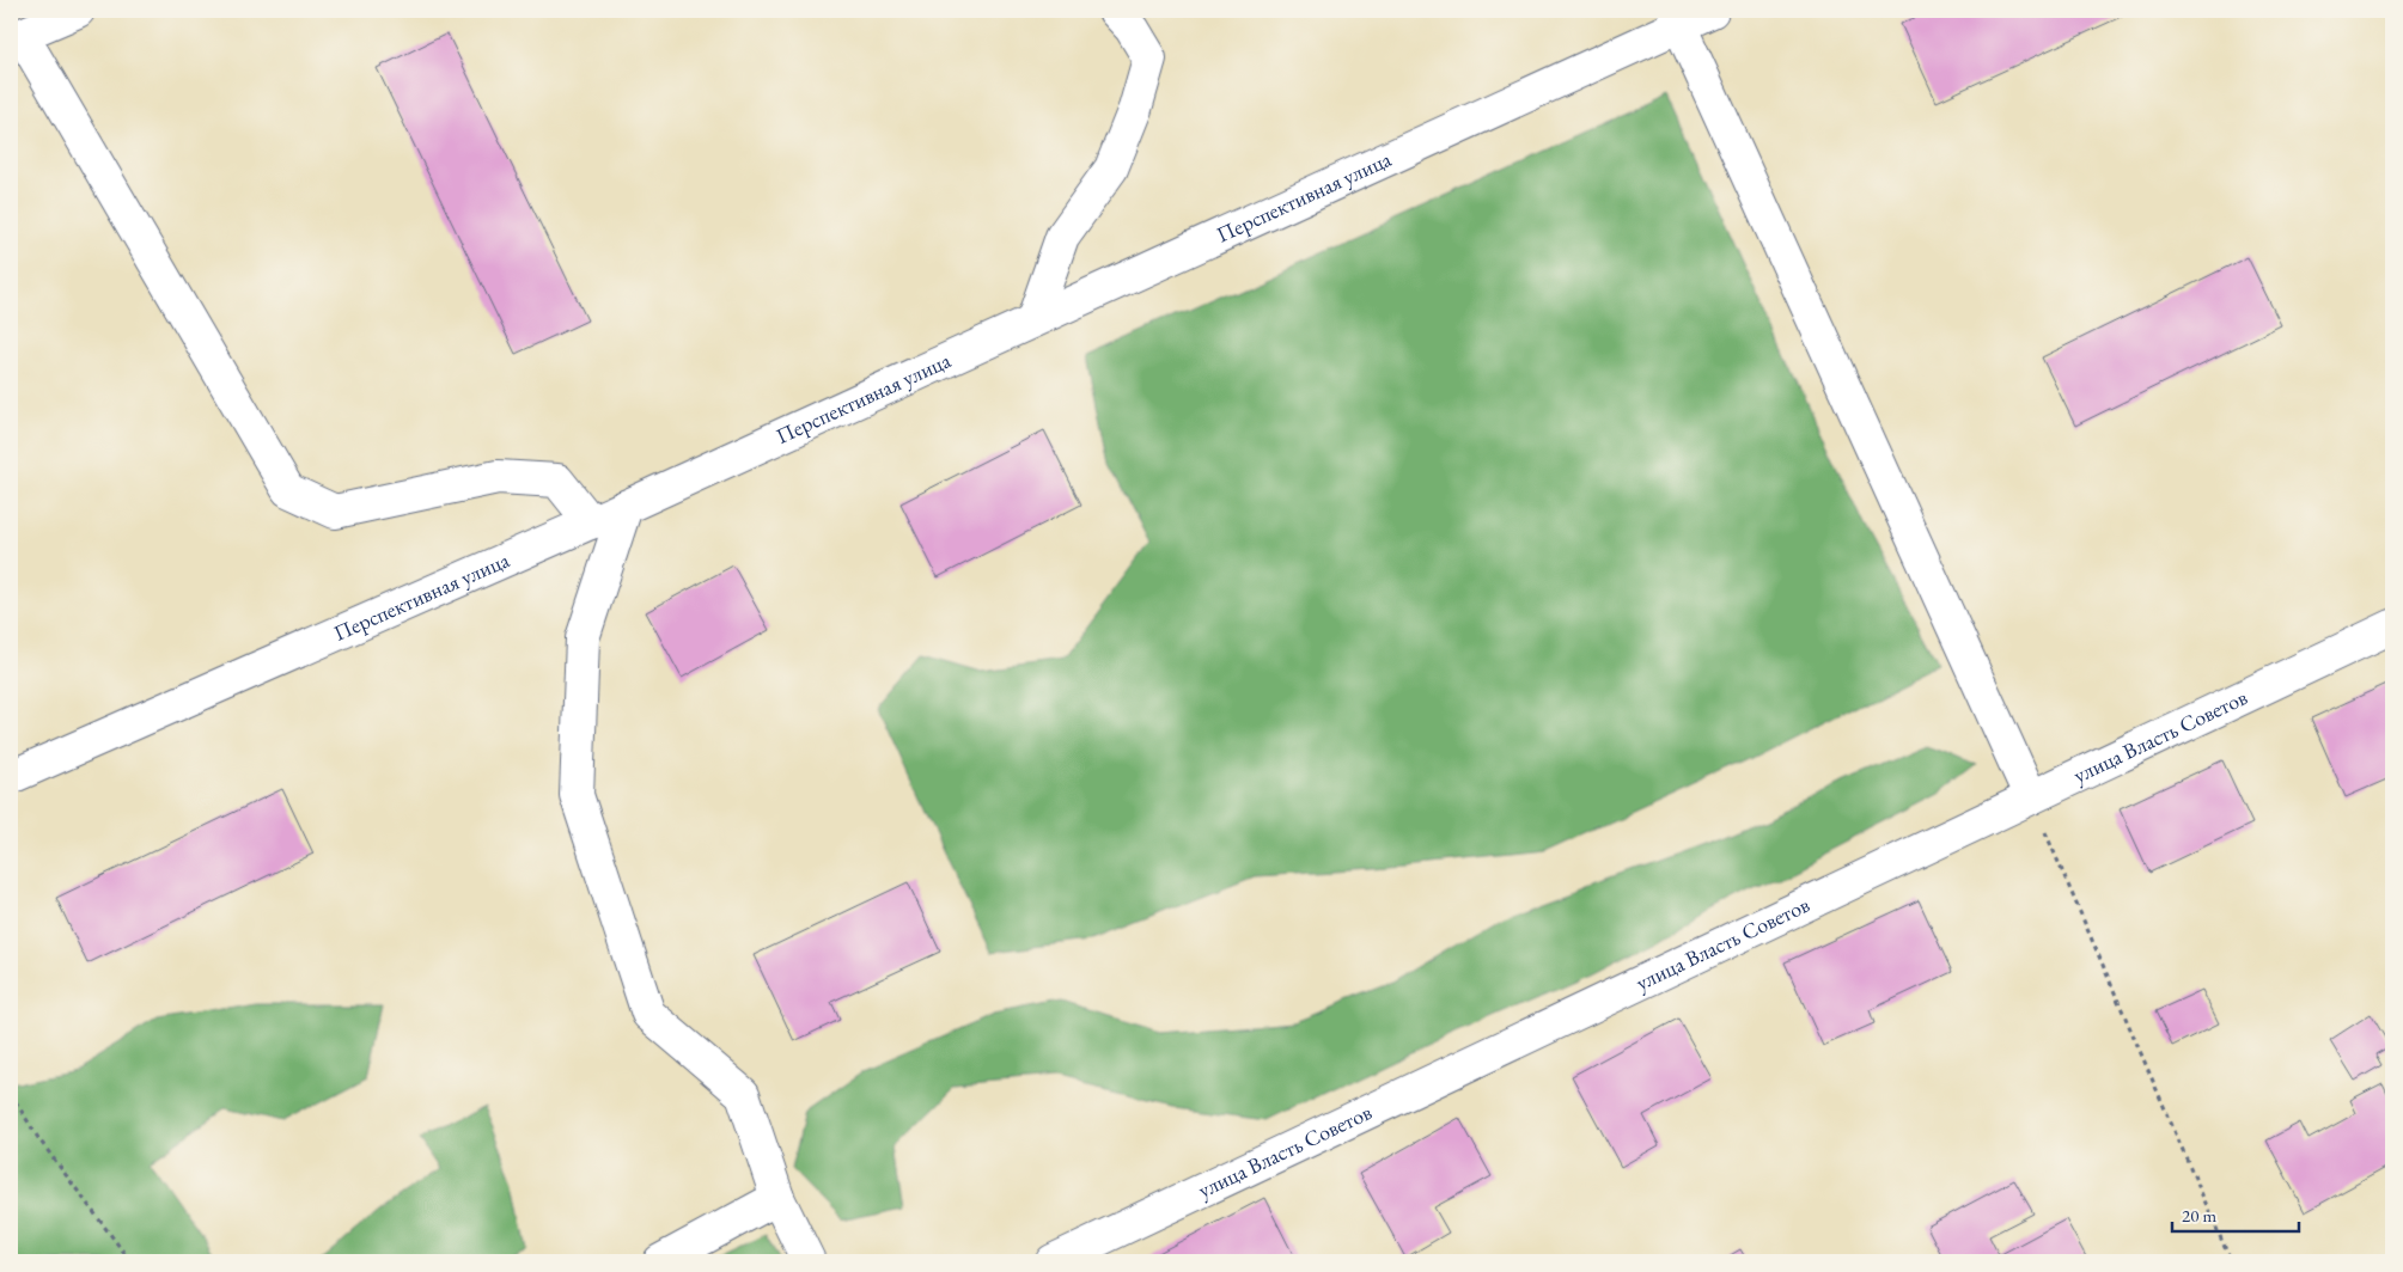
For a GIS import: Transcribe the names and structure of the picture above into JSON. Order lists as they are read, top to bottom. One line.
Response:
{"streets":{"street":["Перспективная улица","улица Власть Советов"]},"scale_bar":"20 m"}
